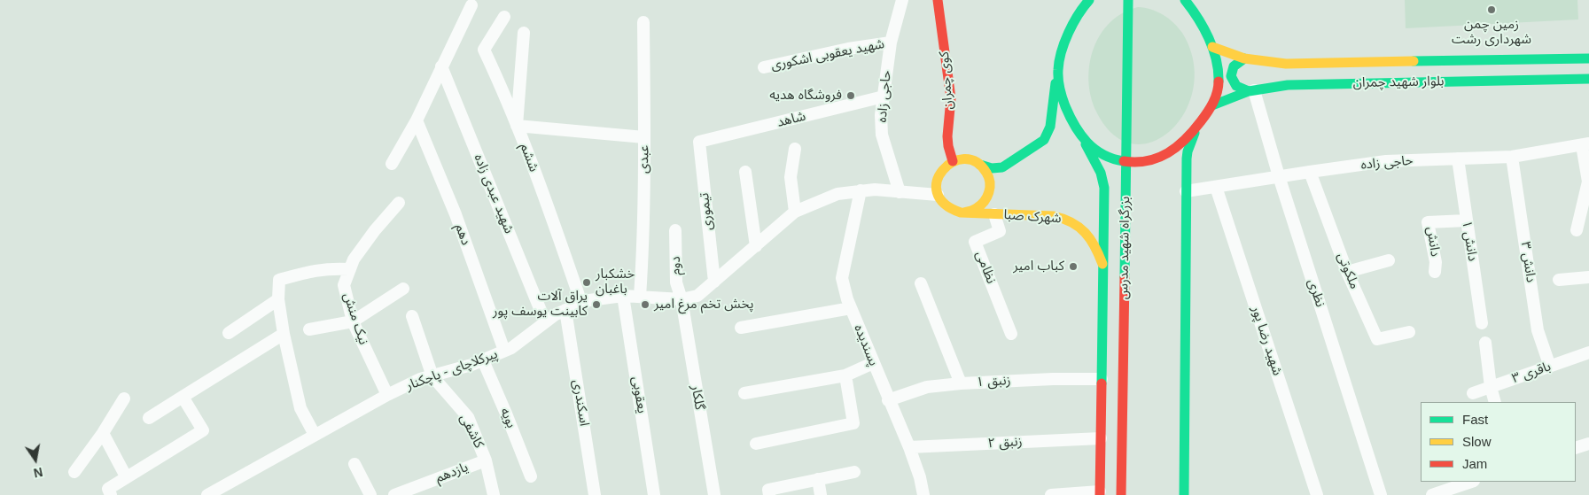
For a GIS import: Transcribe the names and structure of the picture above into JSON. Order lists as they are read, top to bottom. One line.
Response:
{"streets":{"main road":["کوی چمران","بلوار شهید چمران","شهرک صبا","بزرگراه شهید مدرس"],"street":["شهید یعقوبی اشکوری","حاجی زاده","شاهد","ششم","عبدی","شهید عبدی زاده","تیموری","دهم","دانش ۱","دانش","دانش ۳","دوم","نظامی","ملکوتی","نظری","نیک منش","شهید رضا پور","پسندیده","پیرکلاچای - پاچکنار","باقری ۳","زنبق ۱","یعقوبی","گلکار","اسکندری","بویه","کاشفی","زنبق ۲","یازدهم"]},"crossings":[["شهید یعقوبی اشکوری","حاجی زاده"],["کوی چمران","شهرک صبا"],["کوی چمران","پیرکلاچای - پاچکنار"],["بلوار شهید چمران","نظری"],["حاجی زاده","شاهد"],["حاجی زاده","دانش ۱"],["حاجی زاده","دانش ۳"],["حاجی زاده","ملکوتی"],["حاجی زاده","نظری"],["حاجی زاده","شهید رضا پور"],["حاجی زاده","پیرکلاچای - پاچکنار"],["شاهد","تیموری"],["ششم","پیرکلاچای - پاچکنار"],["عبدی","پیرکلاچای - پاچکنار"],["شهید عبدی زاده","پیرکلاچای - پاچکنار"],["تیموری","پیرکلاچای - پاچکنار"],["شهرک صبا","بزرگراه شهید مدرس"],["شهرک صبا","نظامی"],["شهرک صبا","پیرکلاچای - پاچکنار"],["دهم","پیرکلاچای - پاچکنار"],["دانش ۱","دانش"],["بزرگراه شهید مدرس","زنبق ۱"],["بزرگراه شهید مدرس","زنبق ۲"],["دانش ۳","باقری ۳"],["دوم","پیرکلاچای - پاچکنار"],["دوم","گلکار"],["نیک منش","پیرکلاچای - پاچکنار"],["پسندیده","پیرکلاچای - پاچکنار"],["پسندیده","زنبق ۱"],["پسندیده","زنبق ۲"],["پیرکلاچای - پاچکنار","یعقوبی"],["پیرکلاچای - پاچکنار","گلکار"],["پیرکلاچای - پاچکنار","اسکندری"],["پیرکلاچای - پاچکنار","بویه"],["پیرکلاچای - پاچکنار","کاشفی"],["کاشفی","یازدهم"]],"places":["زمین چمن شهرداری رشت","فروشگاه هدیه","کباب امیر","خشکبار باغبان","یراق آلات کابینت یوسف پور","پخش تخم مرغ امیر"],"legend":["Fast","Slow","Jam"],"north":"bottom"}
